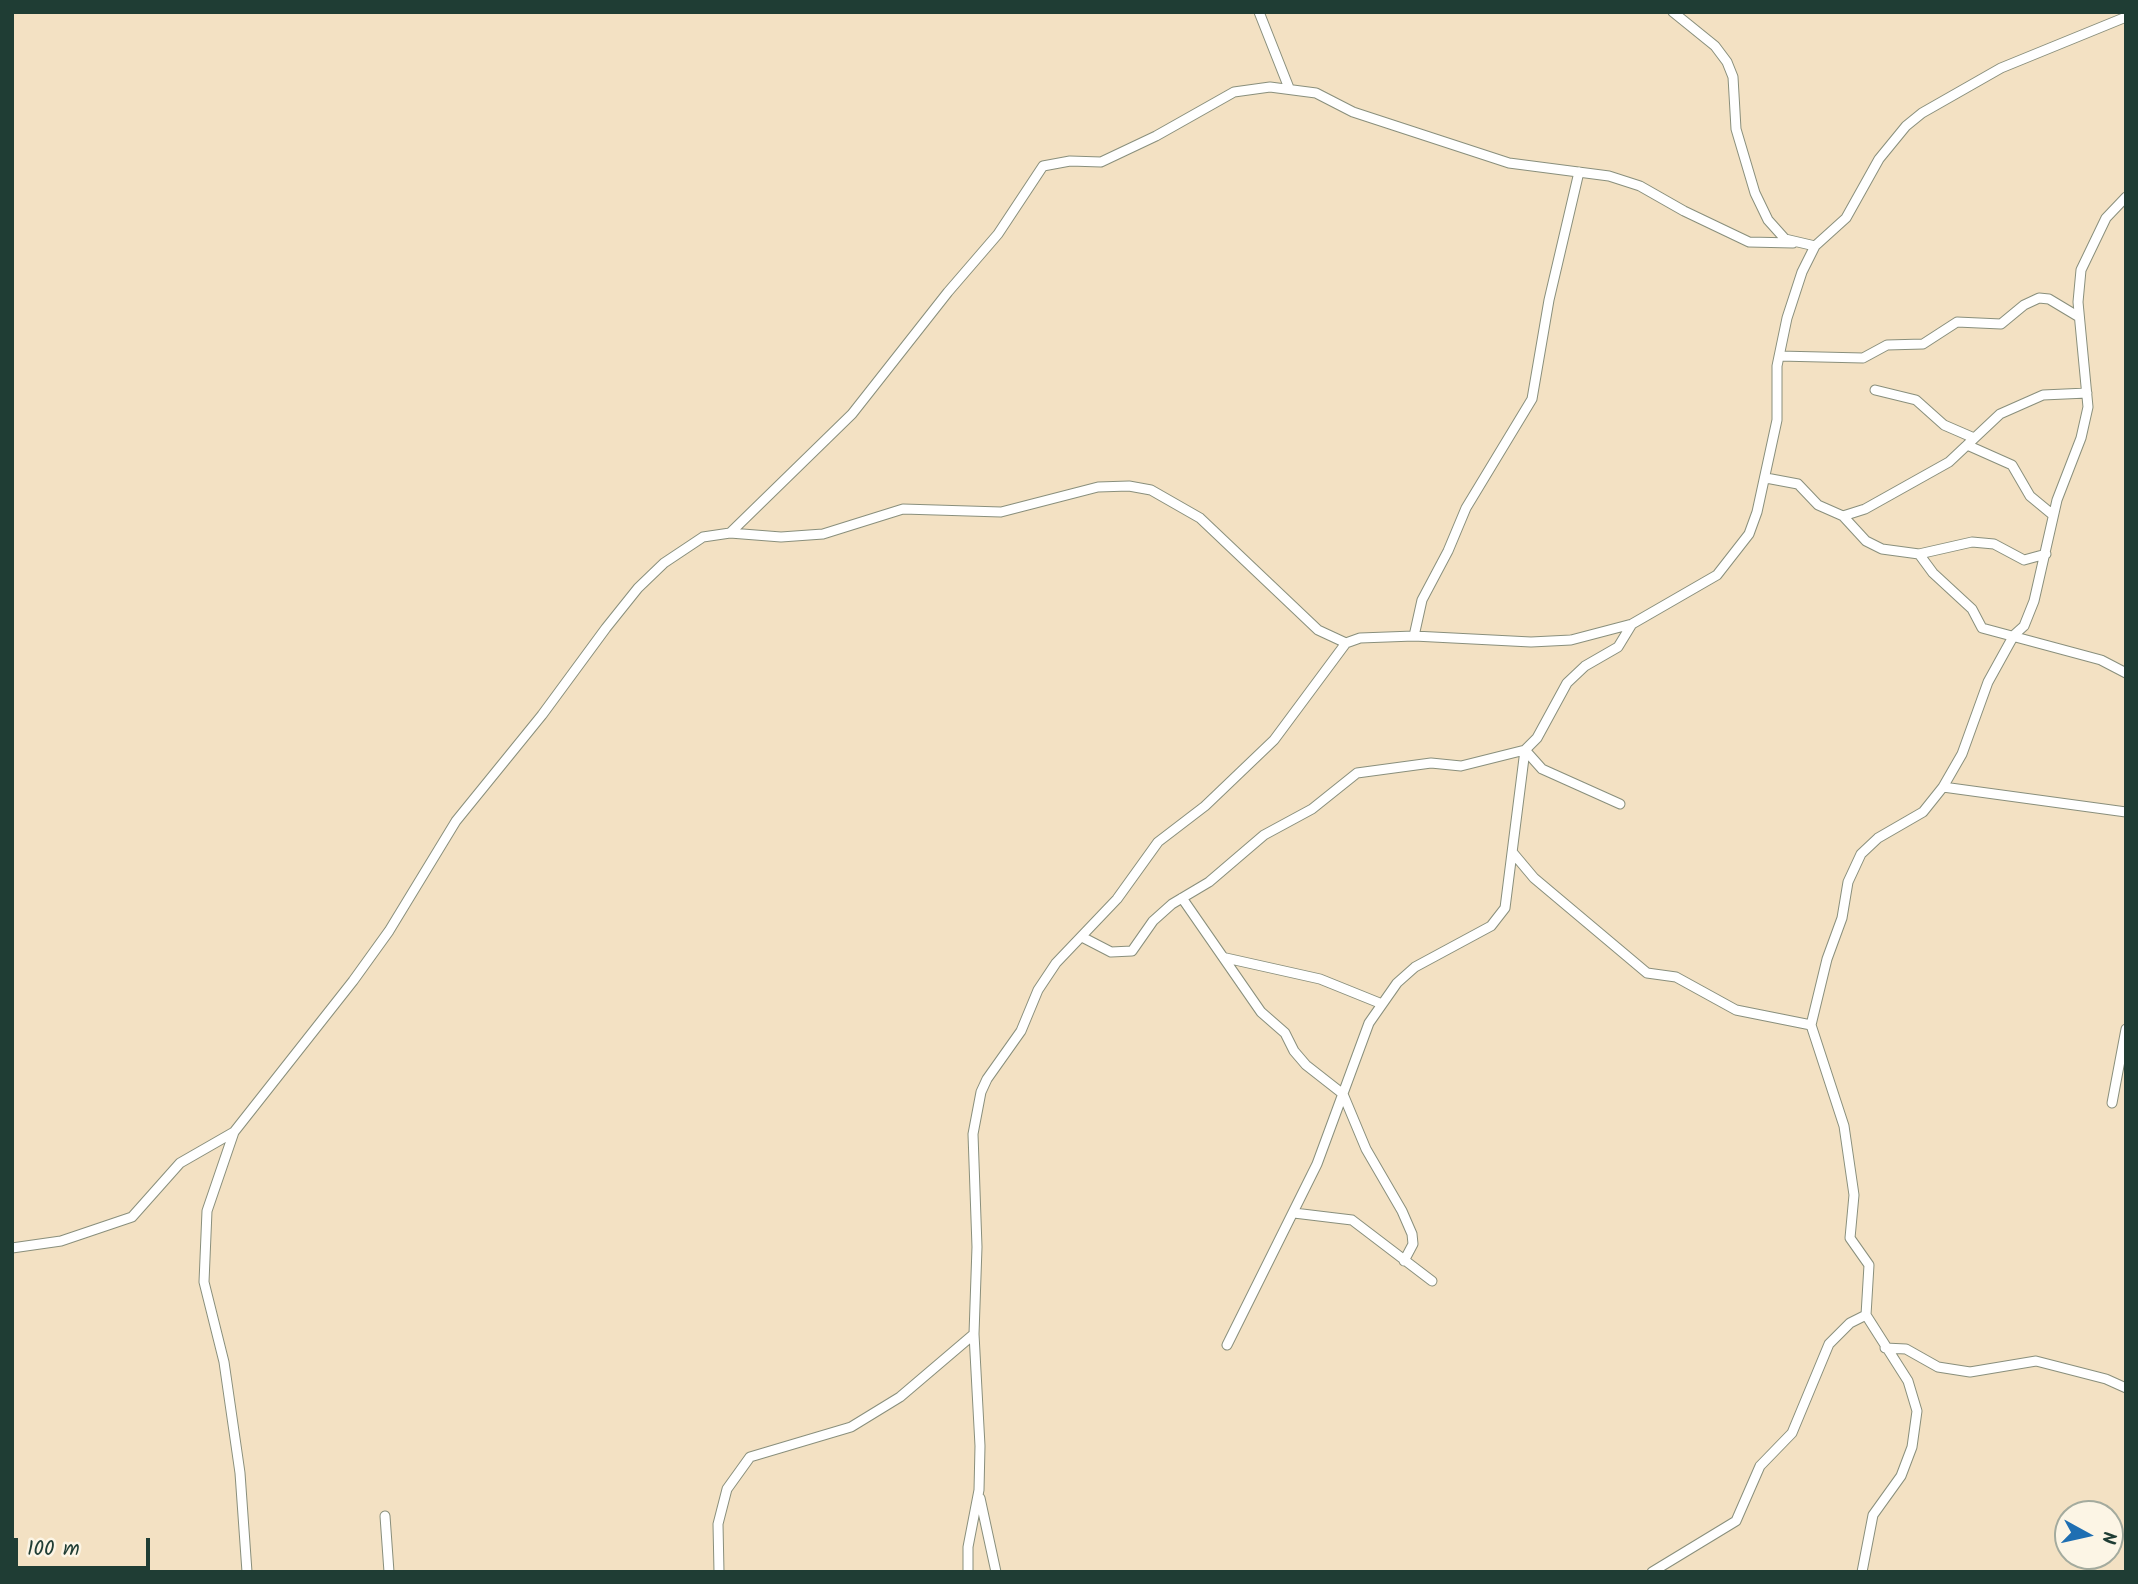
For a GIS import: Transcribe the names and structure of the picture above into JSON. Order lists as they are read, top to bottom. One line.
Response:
{"scale_bar":"100 m","north":"right"}
